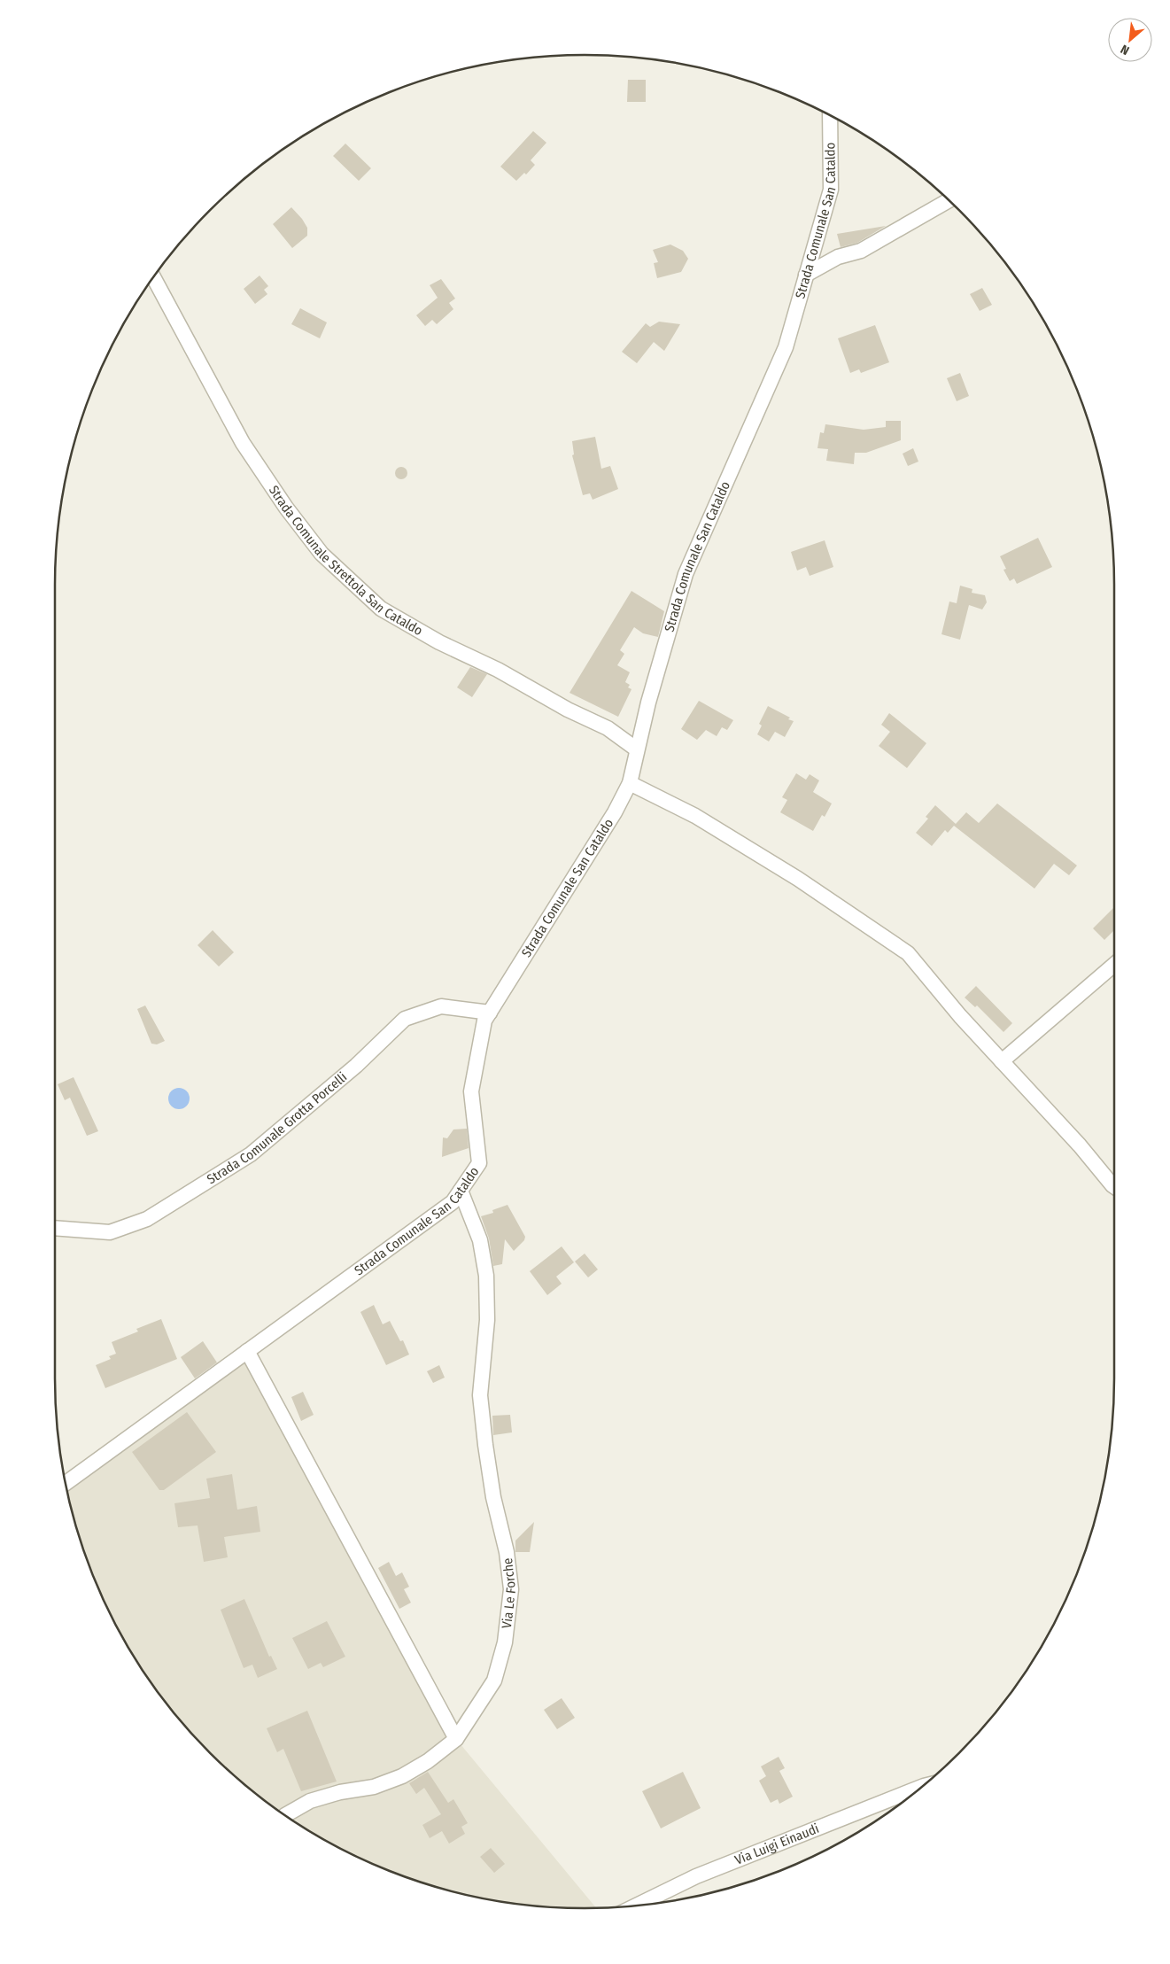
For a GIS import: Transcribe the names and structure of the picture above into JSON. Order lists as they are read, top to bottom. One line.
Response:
{"streets":{"street":["Strada Comunale San Cataldo","Strada Comunale Strettola San Cataldo","Strada Comunale Grotta Porcelli","Via Le Forche","Via Luigi Einaudi"]},"crossings":[["Strada Comunale San Cataldo","Strada Comunale Strettola San Cataldo"],["Strada Comunale San Cataldo","Strada Comunale Grotta Porcelli"],["Strada Comunale San Cataldo","Via Le Forche"]],"north":"bottom left"}
